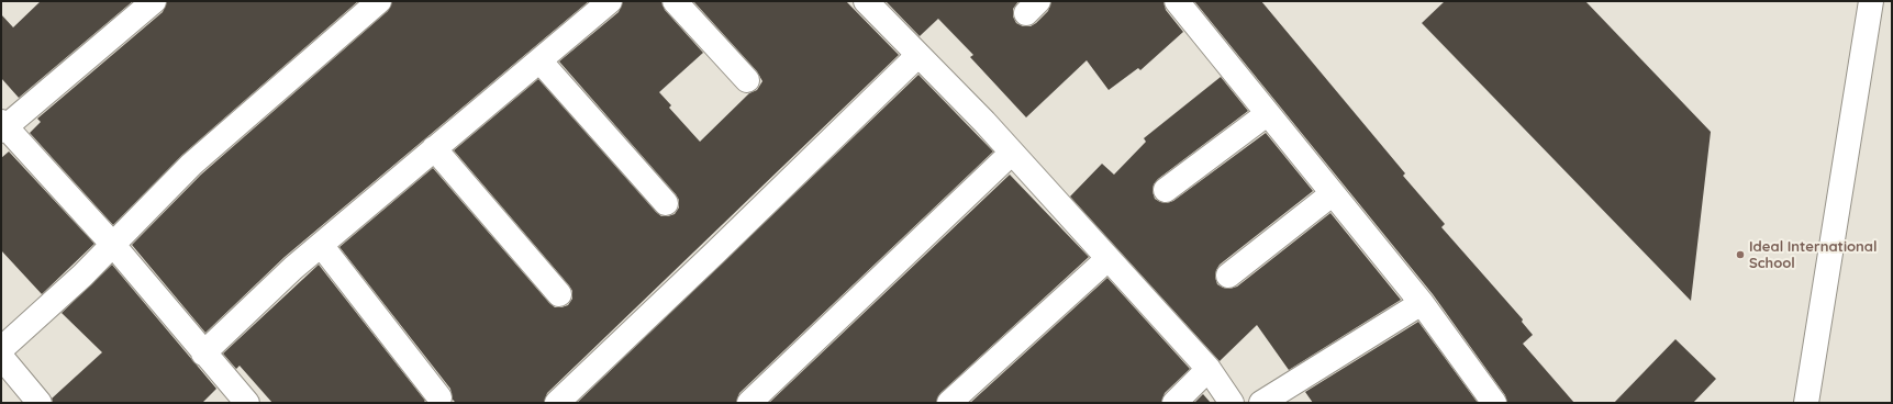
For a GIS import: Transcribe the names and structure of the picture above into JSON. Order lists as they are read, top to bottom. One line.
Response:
{"places":["Ideal International School"]}
